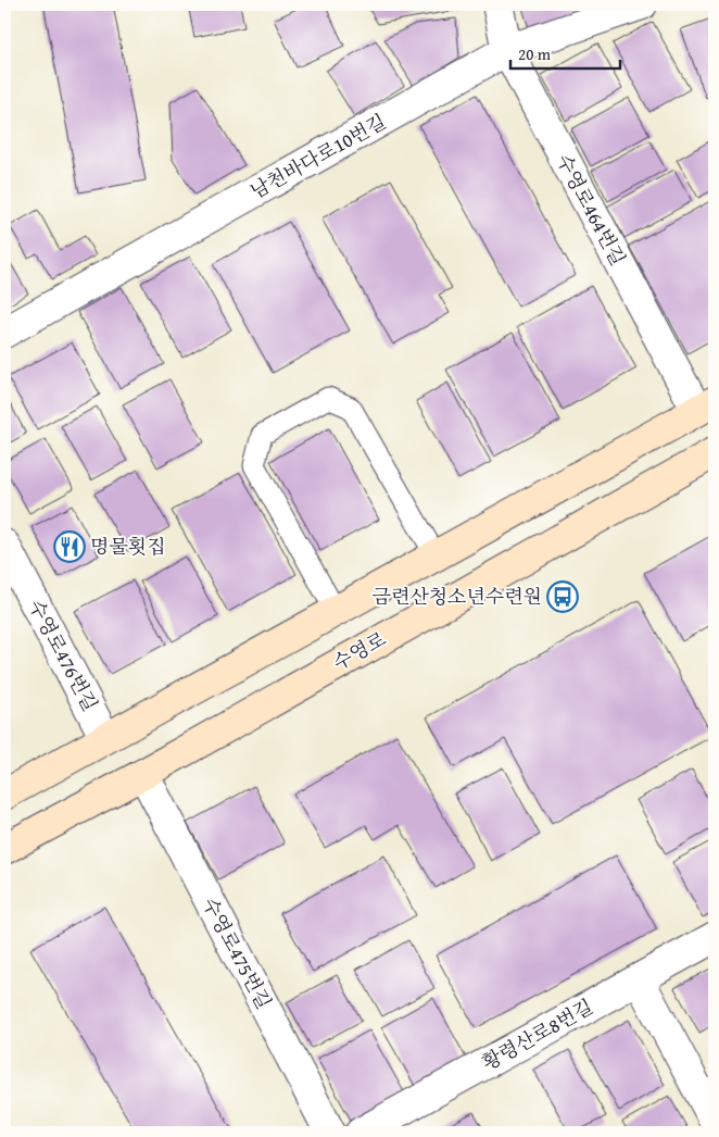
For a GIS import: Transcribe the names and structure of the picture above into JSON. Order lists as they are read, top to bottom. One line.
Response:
{"streets":{"main road":["수영로"],"street":["남천바다로10번길","수영로464번길","수영로476번길","수영로475번길","황령산로8번길"]},"crossings":[["남천바다로10번길","수영로464번길"],["수영로","수영로475번길"]],"places":{"restaurant":["명물횟집"],"bus stop":["금련산청소년수련원"]},"scale_bar":"20 m"}
